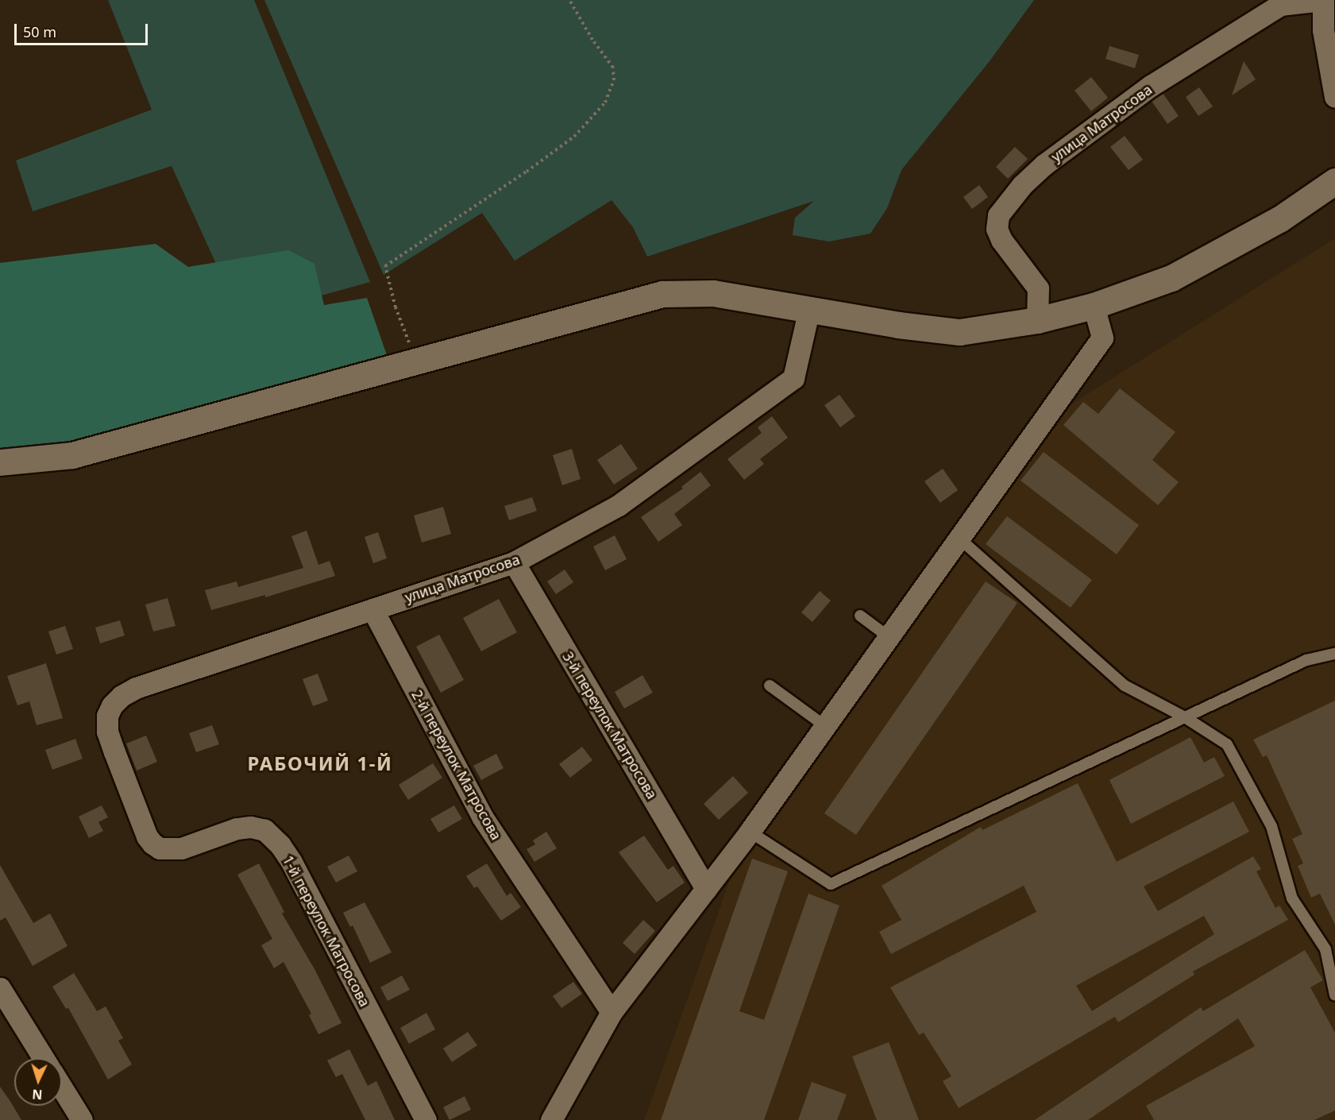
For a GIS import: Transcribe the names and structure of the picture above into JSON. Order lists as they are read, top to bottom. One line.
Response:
{"streets":{"street":["улица Матросова","3-й переулок Матросова","2-й переулок Матросова","1-й переулок Матросова"]},"crossings":[["улица Матросова","3-й переулок Матросова"],["улица Матросова","2-й переулок Матросова"],["улица Матросова","1-й переулок Матросова"]],"districts":["РАБОЧИЙ 1‑Й"],"scale_bar":"50 m","north":"bottom"}
